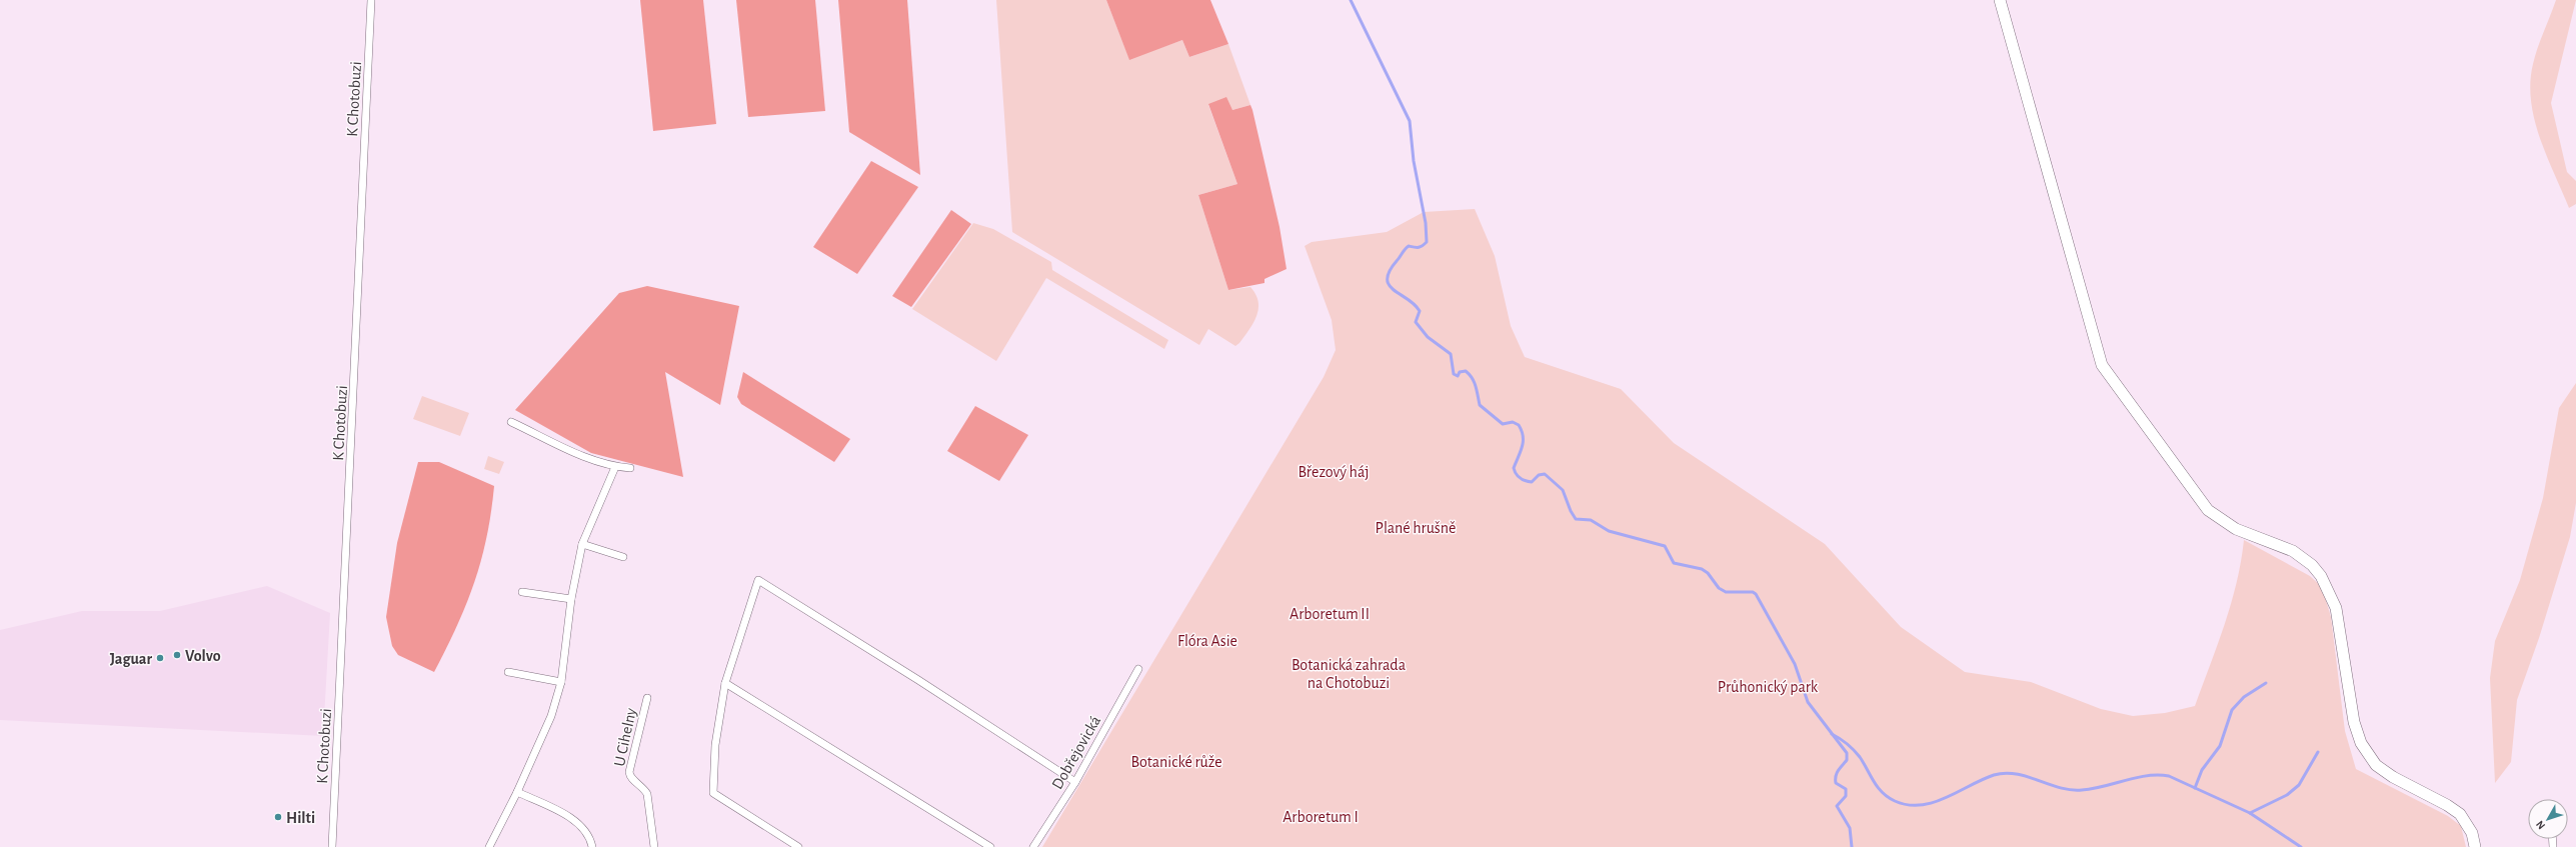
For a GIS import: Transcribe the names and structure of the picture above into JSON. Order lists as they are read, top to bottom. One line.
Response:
{"streets":{"street":["K Chotobuzi","U Cihelny","Dobřejovická"]},"parks":["Březový háj","Plané hrušně","Arboretum II","Flóra Asie","Botanická zahrada na Chotobuzi","Průhonický park","Botanické růže","Arboretum I"],"places":["Volvo","Jaguar","Hilti"],"north":"bottom left"}
